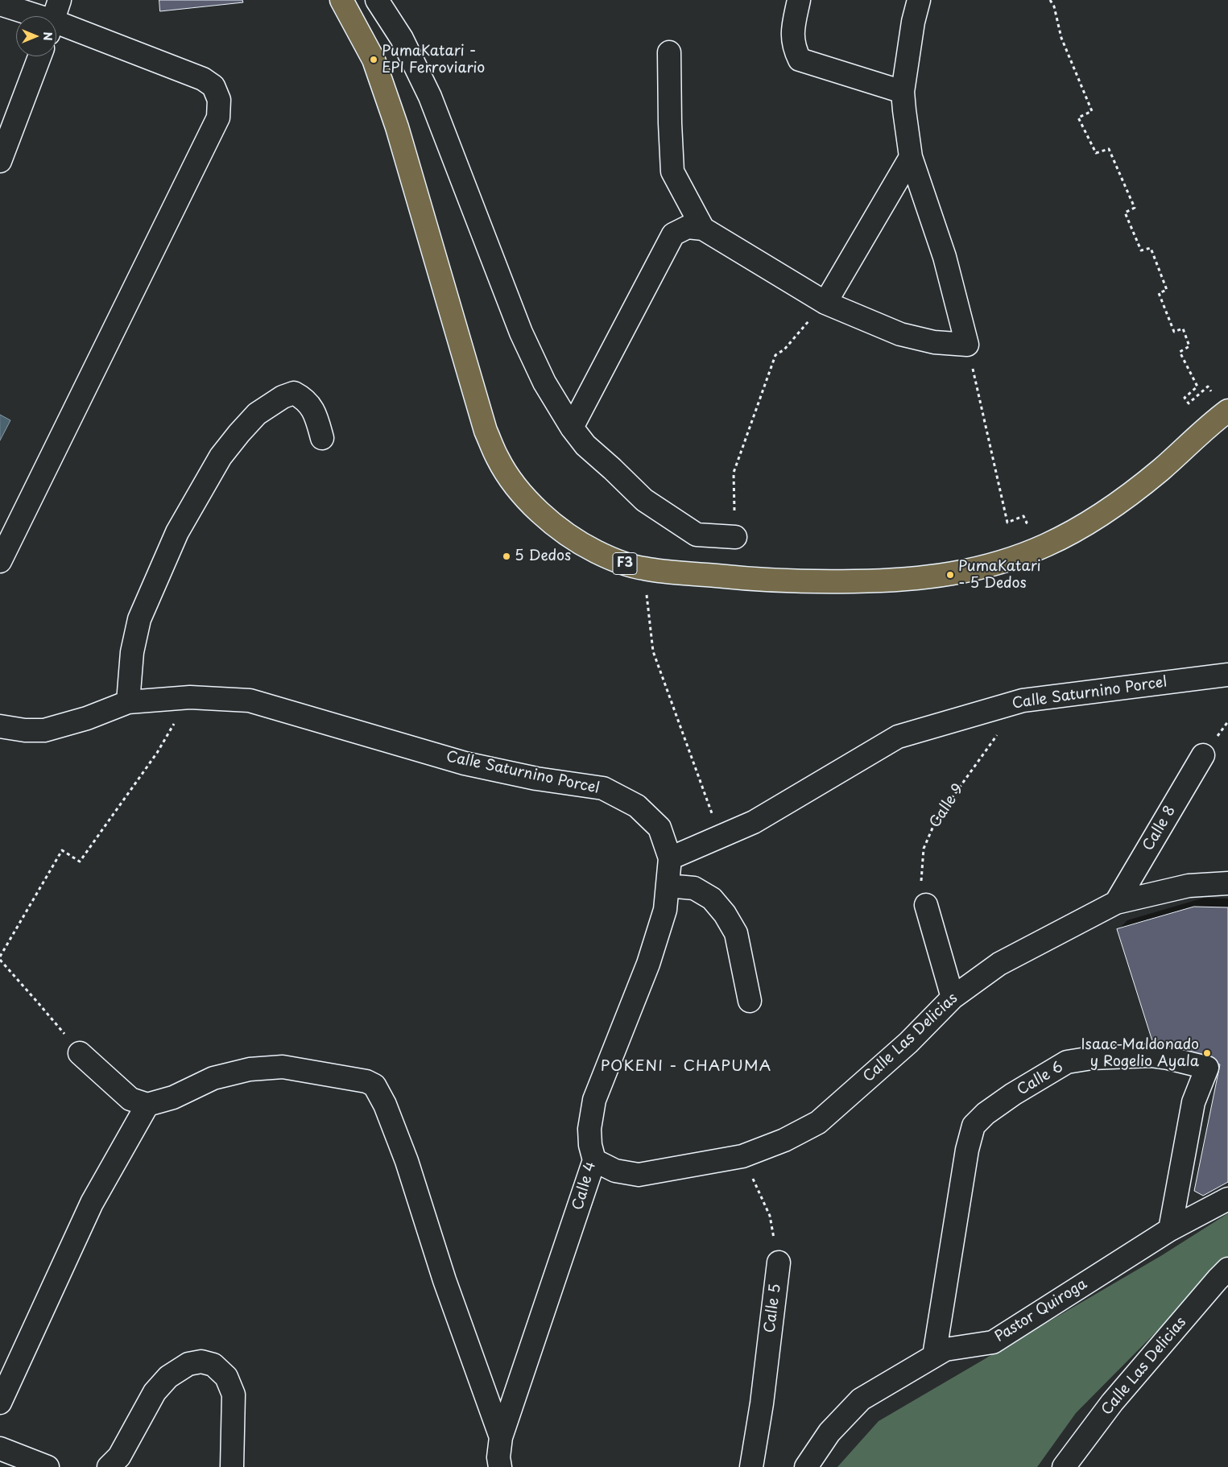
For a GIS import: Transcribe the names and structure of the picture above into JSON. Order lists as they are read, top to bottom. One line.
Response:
{"streets":{"highway":["F3"],"street":["Calle Saturnino Porcel","Calle 8","Calle Las Delicias","Calle 6","Calle 4","Calle 5","Pastor Quiroga"],"path":["Calle 9"]},"crossings":[["Calle Saturnino Porcel","Calle 9"],["Calle Saturnino Porcel","Calle 4"],["Calle 8","Calle Las Delicias"],["Calle Las Delicias","Calle 4"],["Calle 6","Pastor Quiroga"]],"districts":["POKENI - CHAPUMA"],"places":["PumaKatari - EPI Ferroviario","5 Dedos","PumaKatari - 5 Dedos","Isaac Maldonado y Rogelio Ayala"],"north":"right"}
